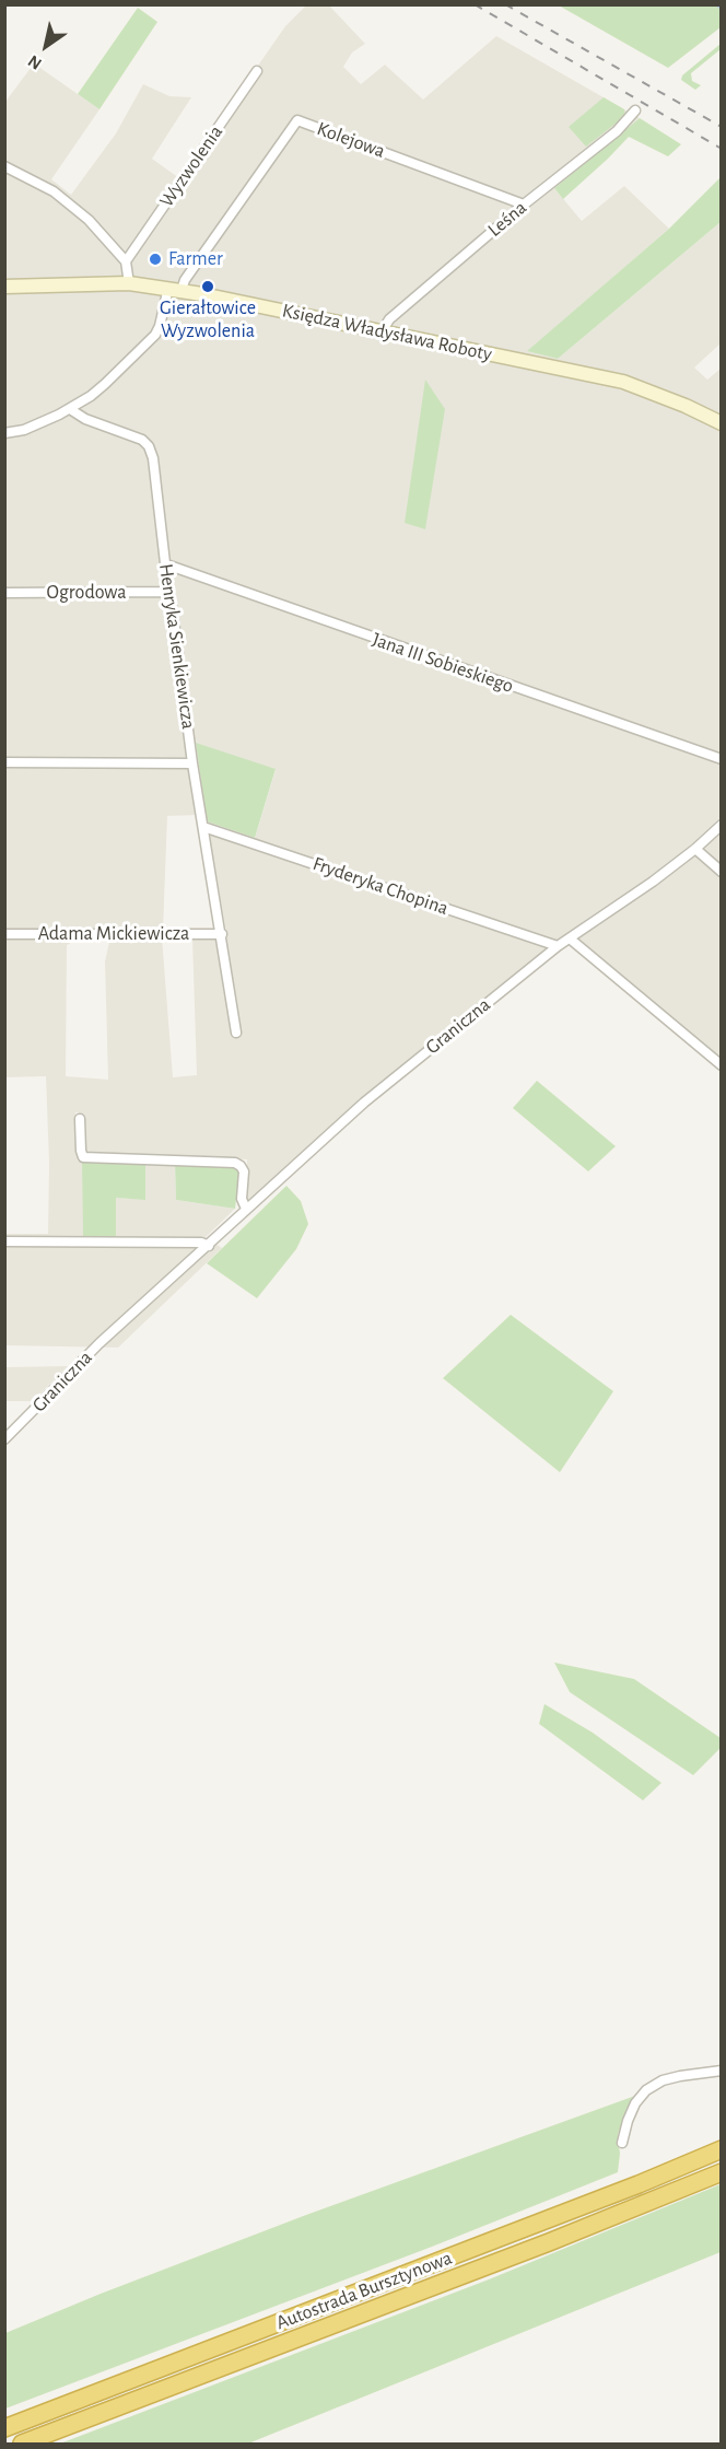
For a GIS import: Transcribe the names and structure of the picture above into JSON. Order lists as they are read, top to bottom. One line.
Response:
{"streets":{"highway":["Autostrada Bursztynowa"],"main road":["Księdza Władysława Roboty"],"street":["Kolejowa","Wyzwolenia","Leśna","Ogrodowa","Henryka Sienkiewicza","Jana III Sobieskiego","Fryderyka Chopina","Adama Mickiewicza","Graniczna"]},"crossings":[["Kolejowa","Leśna"],["Kolejowa","Księdza Władysława Roboty"],["Leśna","Księdza Władysława Roboty"],["Ogrodowa","Henryka Sienkiewicza"],["Henryka Sienkiewicza","Jana III Sobieskiego"],["Henryka Sienkiewicza","Fryderyka Chopina"],["Henryka Sienkiewicza","Adama Mickiewicza"],["Fryderyka Chopina","Graniczna"]],"places":["Farmer","Gierałtowice Wyzwolenia"],"north":"bottom left"}
